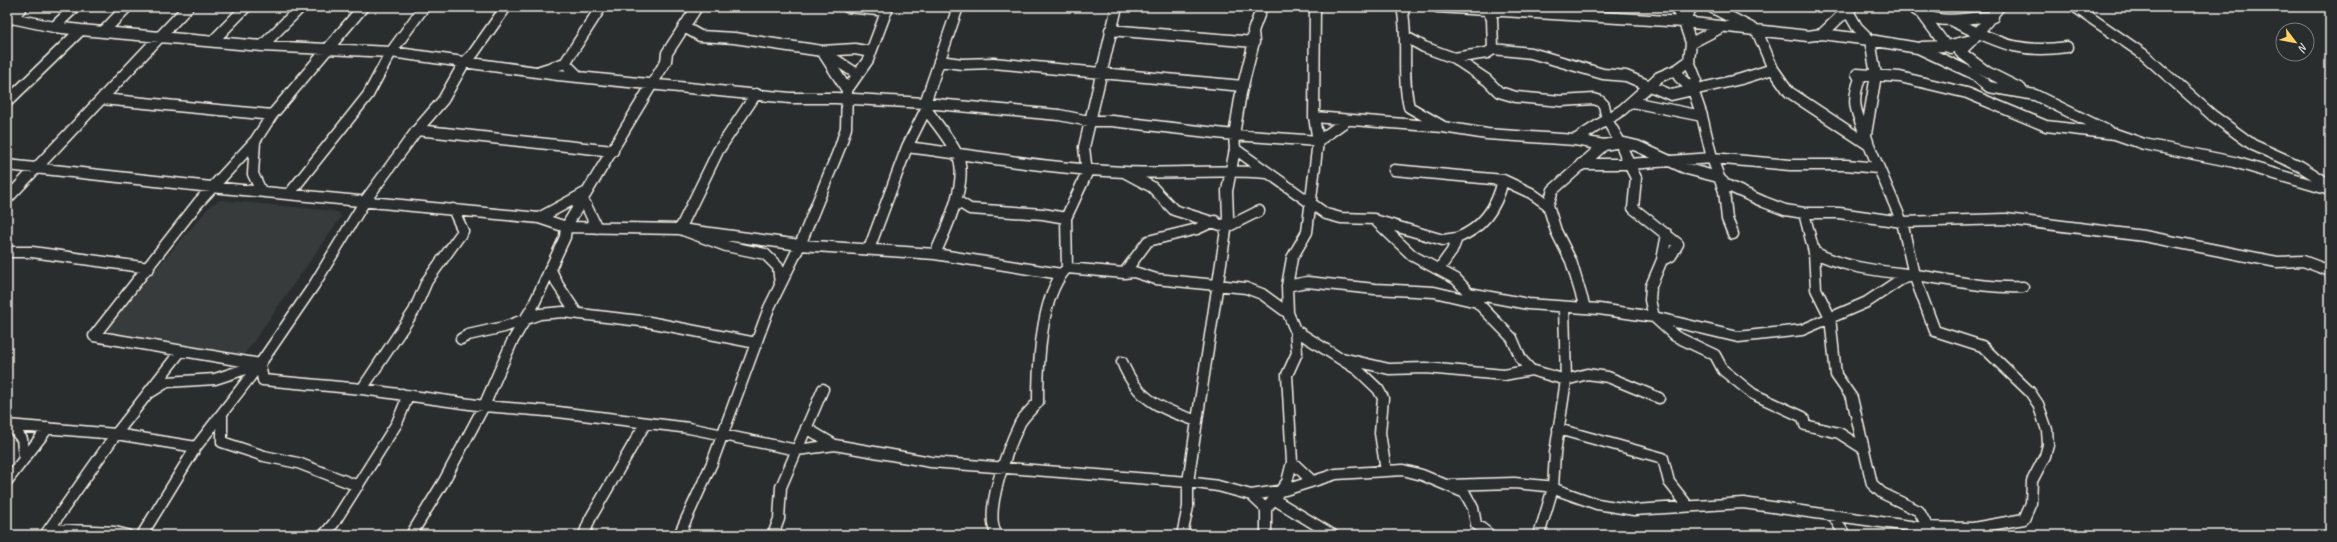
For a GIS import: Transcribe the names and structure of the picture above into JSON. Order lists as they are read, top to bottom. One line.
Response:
{"north":"bottom right"}
